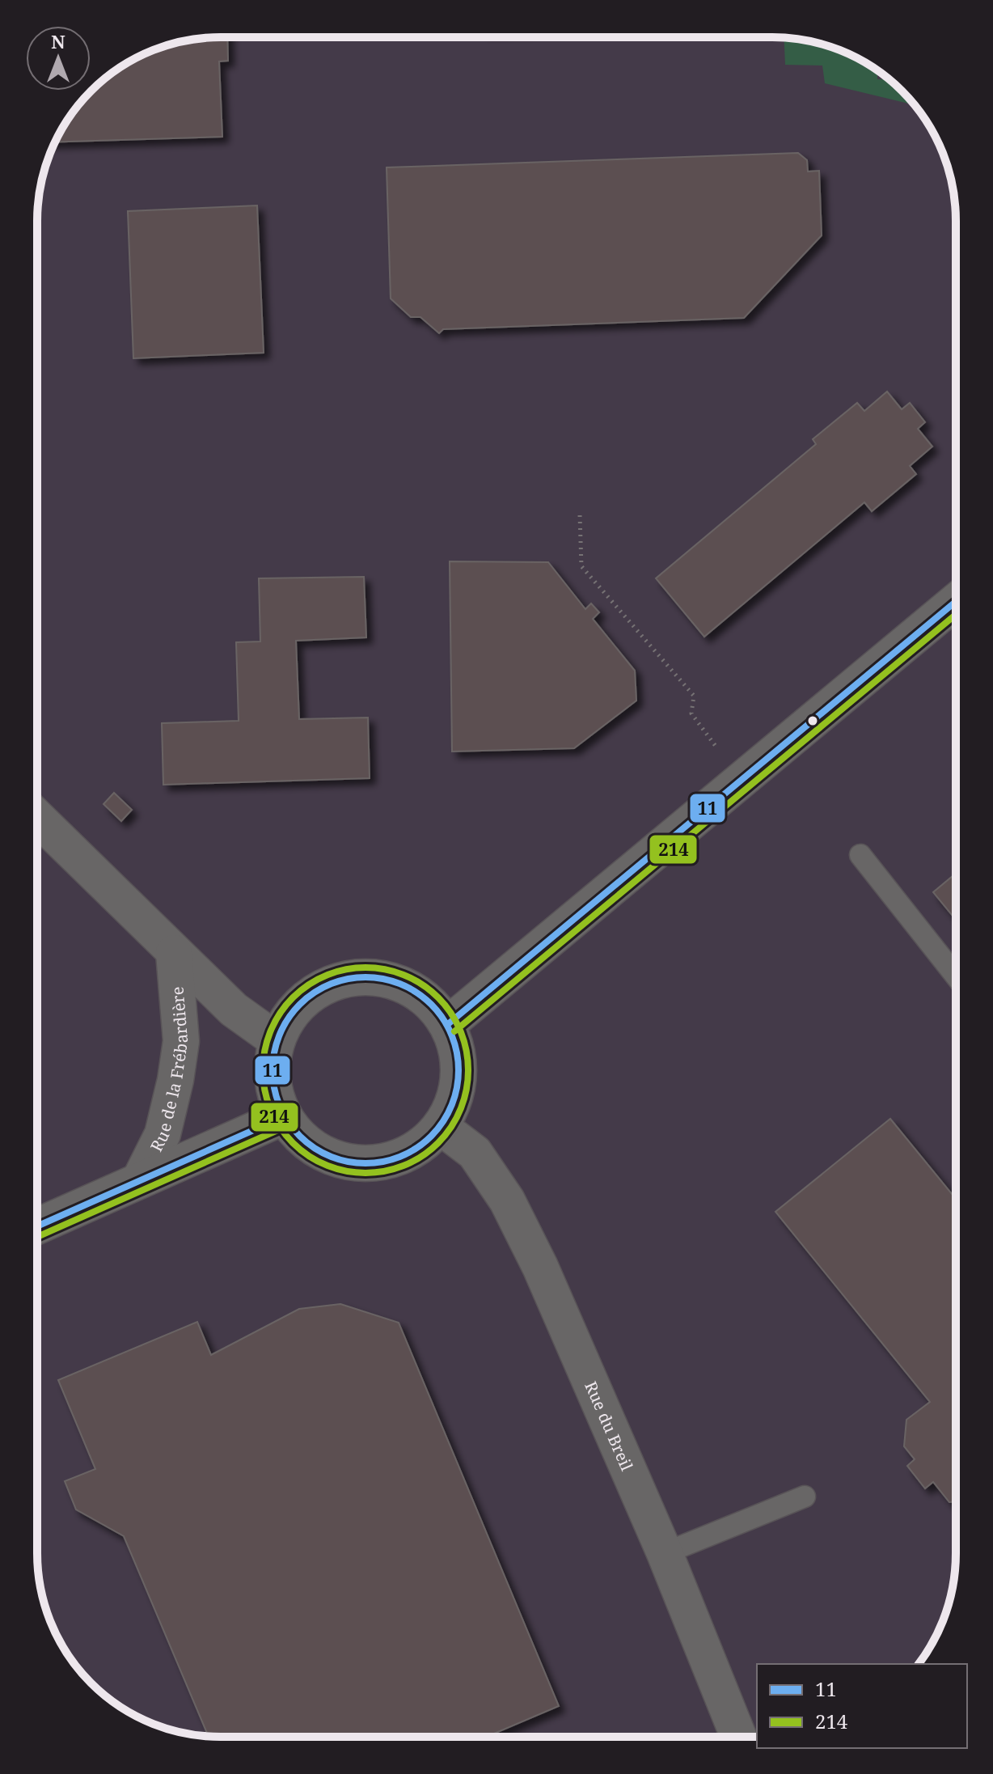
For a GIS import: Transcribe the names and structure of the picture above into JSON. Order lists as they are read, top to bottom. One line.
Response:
{"streets":{"street":["Rue de la Frébardière","Rue du Breil"]},"crossings":[["Rue de la Frébardière","Rue du Breil"]],"lines":["transit line 11","transit line 214"],"legend":["11","214"],"north":"top"}
